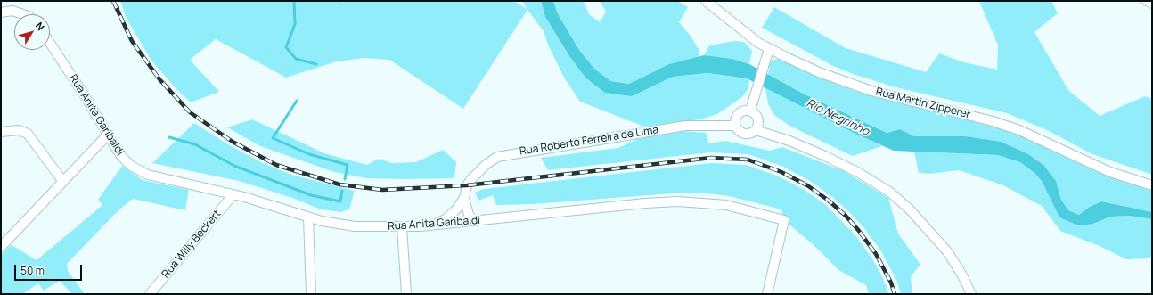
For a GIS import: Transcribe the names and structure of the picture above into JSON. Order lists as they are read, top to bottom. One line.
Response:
{"streets":{"street":["Rua Martin Zipperer","Rua Anita Garibaldi","Rua Roberto Ferreira de Lima","Rua Willy Beckert"]},"crossings":[["Rua Anita Garibaldi","Rua Roberto Ferreira de Lima"],["Rua Anita Garibaldi","Rua Willy Beckert"]],"water":["Rio Negrinho"],"scale_bar":"50 m","north":"top right"}
